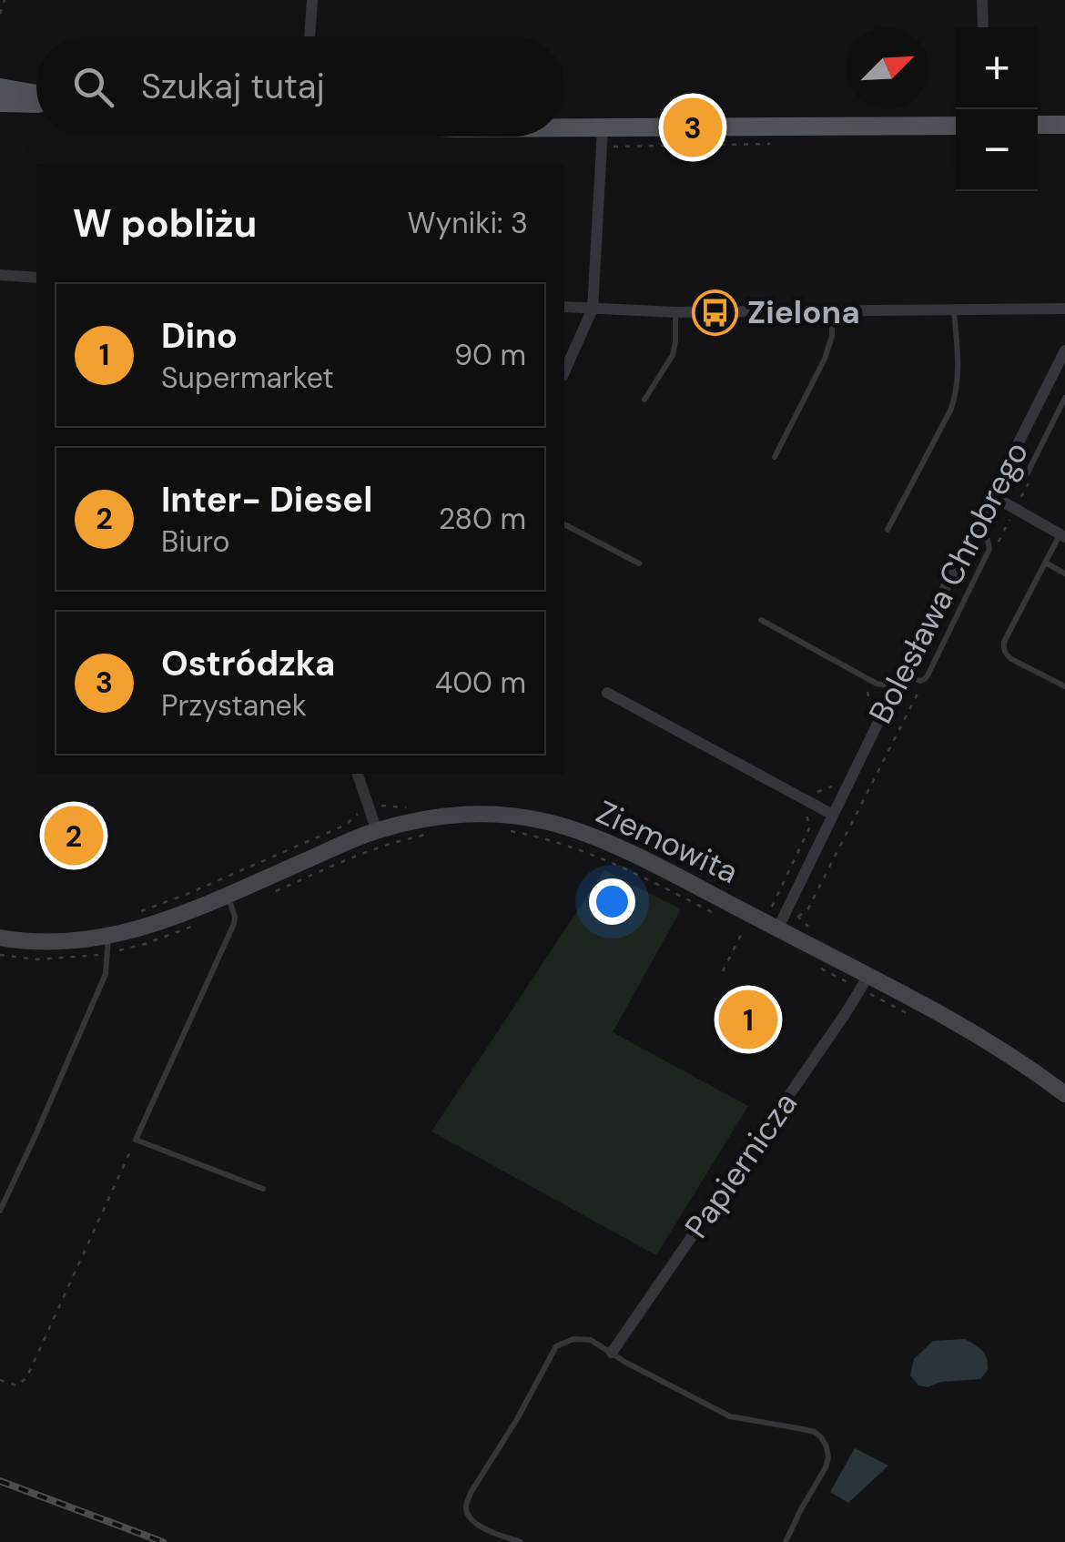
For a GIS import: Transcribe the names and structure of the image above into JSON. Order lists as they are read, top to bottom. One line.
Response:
{"streets":{"street":["Bolesława Chrobrego","Ziemowita","Papiernicza"]},"crossings":[["Bolesława Chrobrego","Ziemowita"],["Ziemowita","Papiernicza"]],"places":{"bus stop":["Zielona"]},"north":"top right","page":{"map_buttons":["+","−"],"search":"Szukaj tutaj","pins":["3","2","1"],"heading":["W pobliżu","Wyniki: 3"],"list":[{"mark":"1","name":"Dino","note":"Supermarket","value":"90 m"},{"mark":"2","name":"Inter- Diesel","note":"Biuro","value":"280 m"},{"mark":"3","name":"Ostródzka","note":"Przystanek","value":"400 m"}]}}
